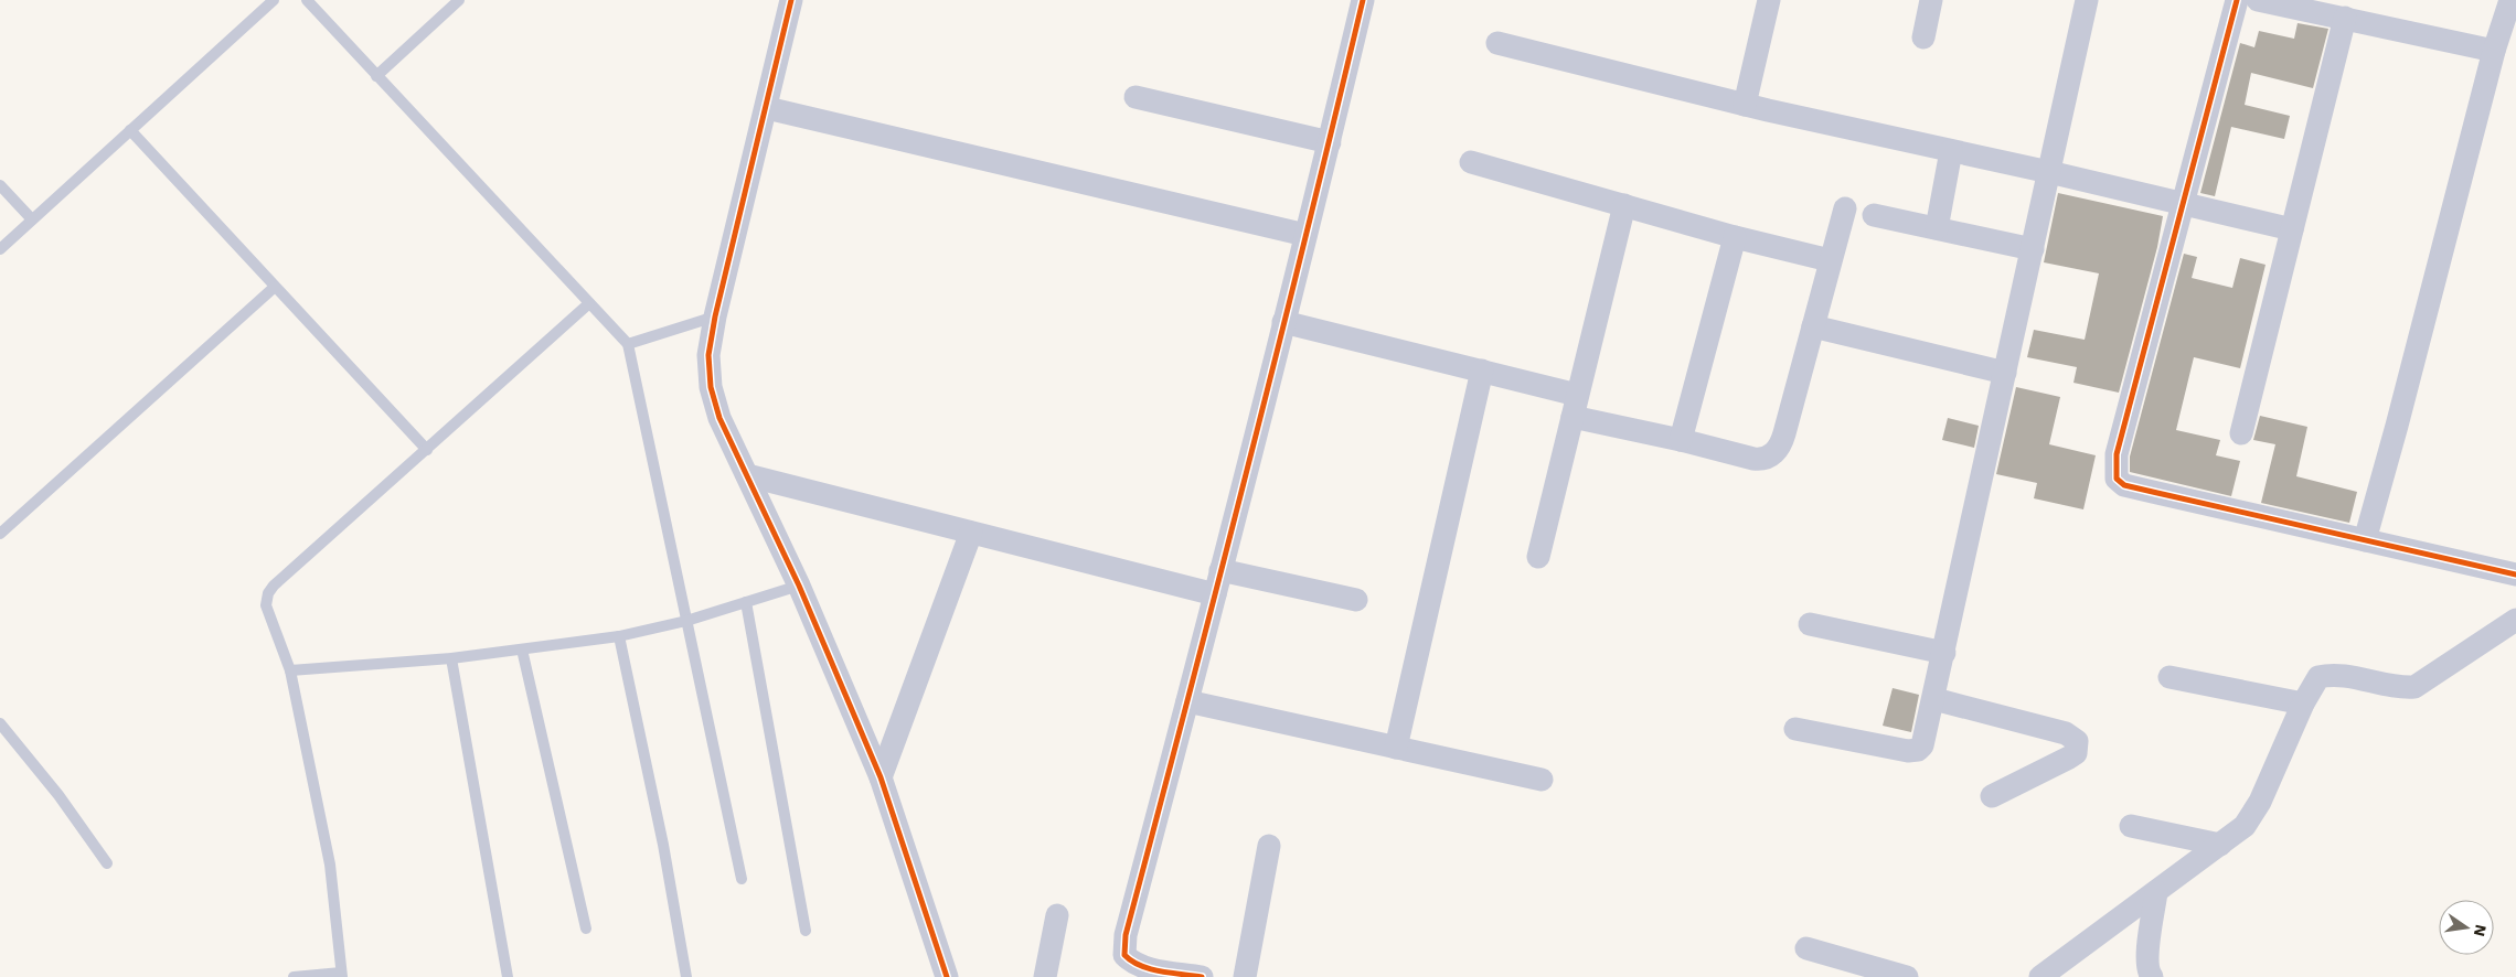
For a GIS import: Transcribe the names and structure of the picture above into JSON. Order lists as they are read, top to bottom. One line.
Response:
{"north":"right"}
